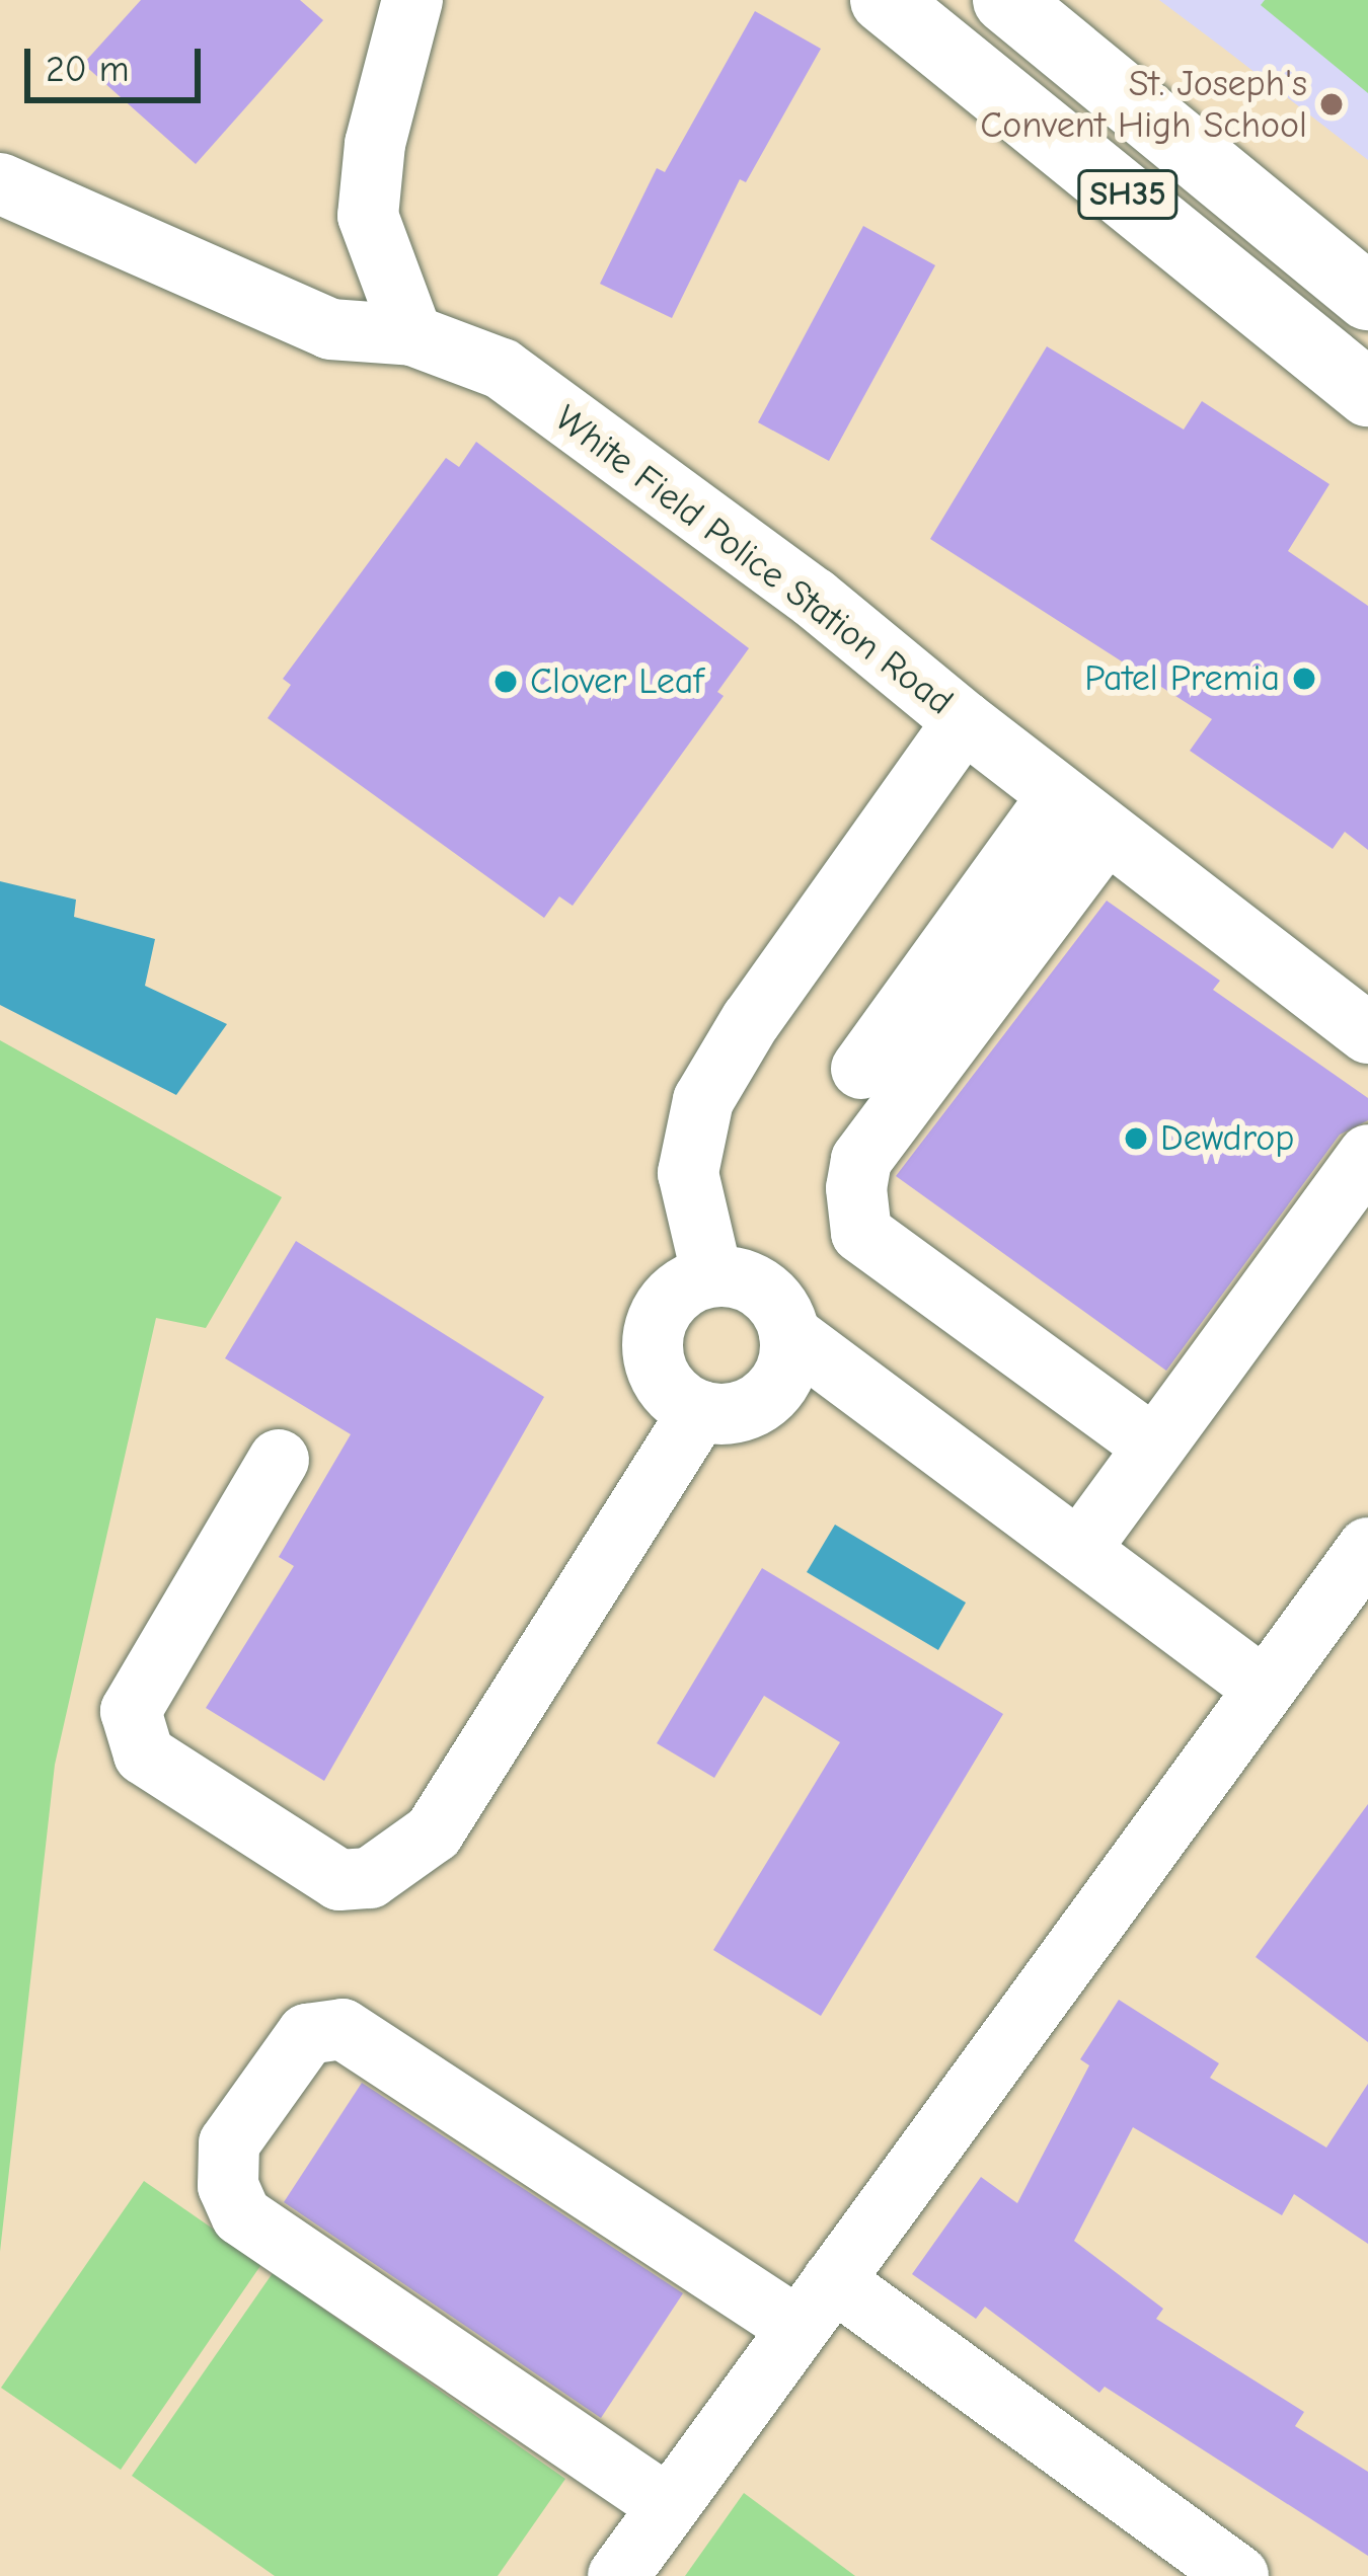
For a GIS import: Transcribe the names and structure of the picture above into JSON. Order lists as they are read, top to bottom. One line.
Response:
{"streets":{"main road":["SH35"],"street":["White Field Police Station Road"]},"places":["St. Joseph's Convent High School","Patel Premia","Clover Leaf","Dewdrop"],"scale_bar":"20 m"}
